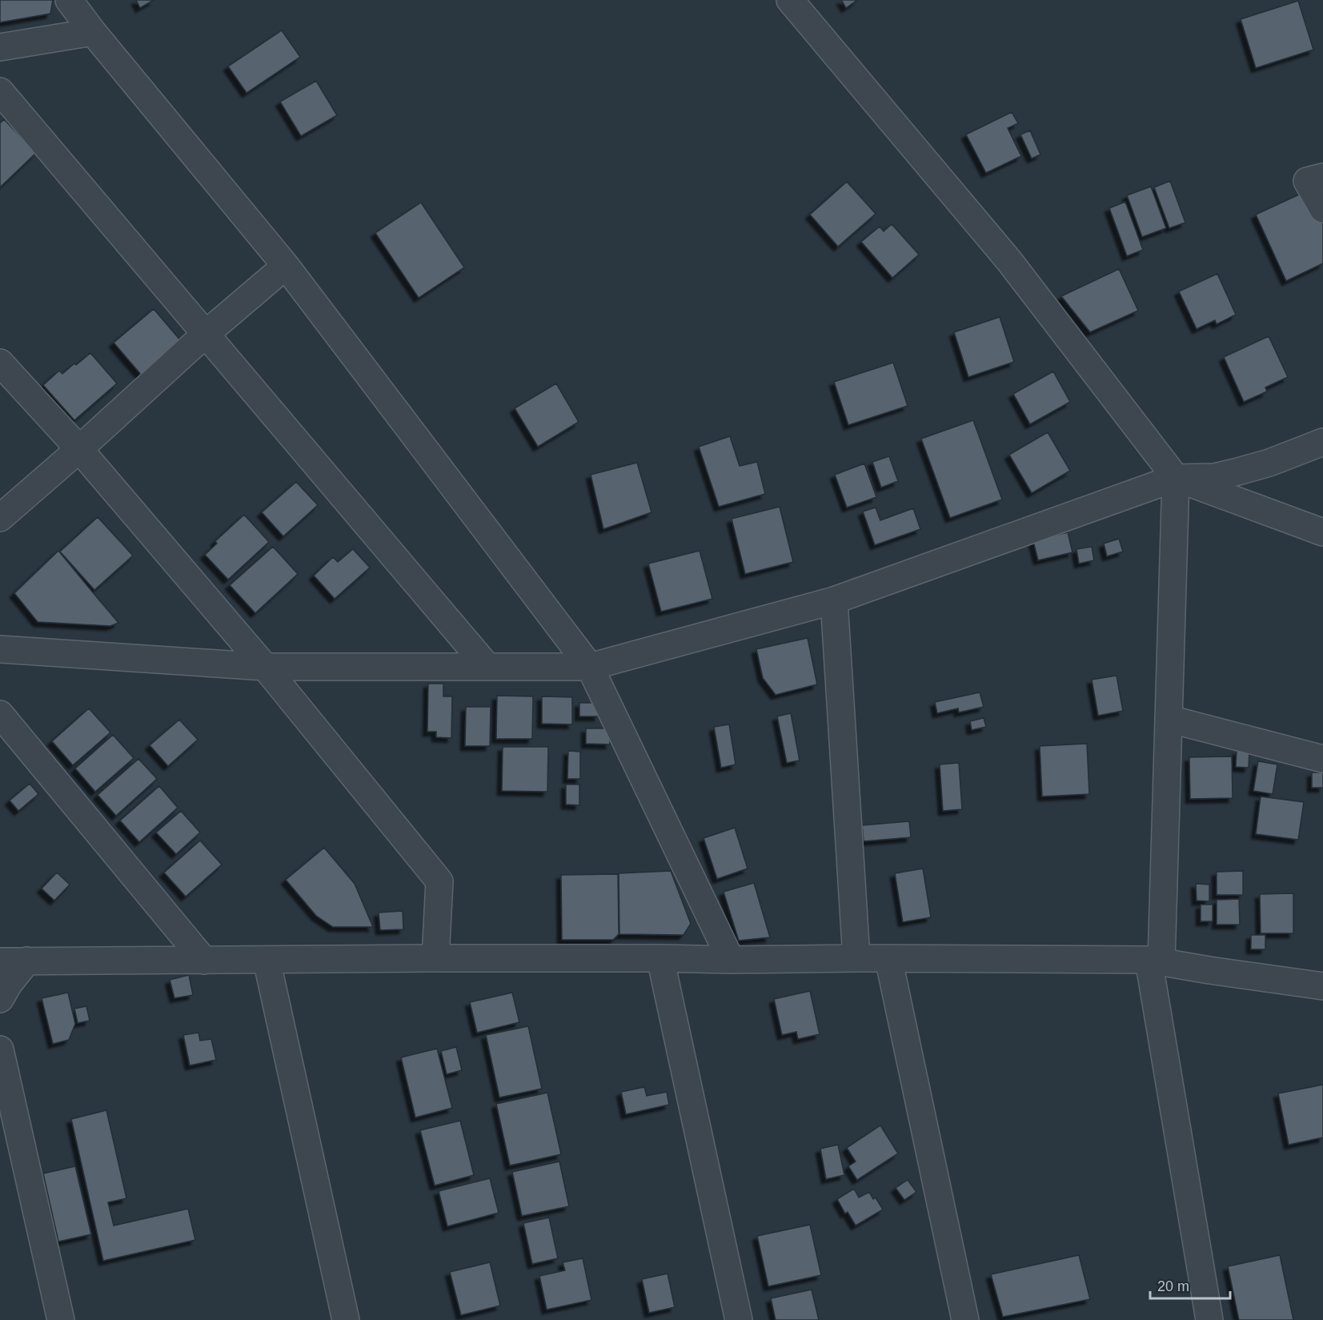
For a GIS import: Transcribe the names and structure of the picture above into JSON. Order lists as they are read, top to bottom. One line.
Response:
{"scale_bar":"20 m"}
